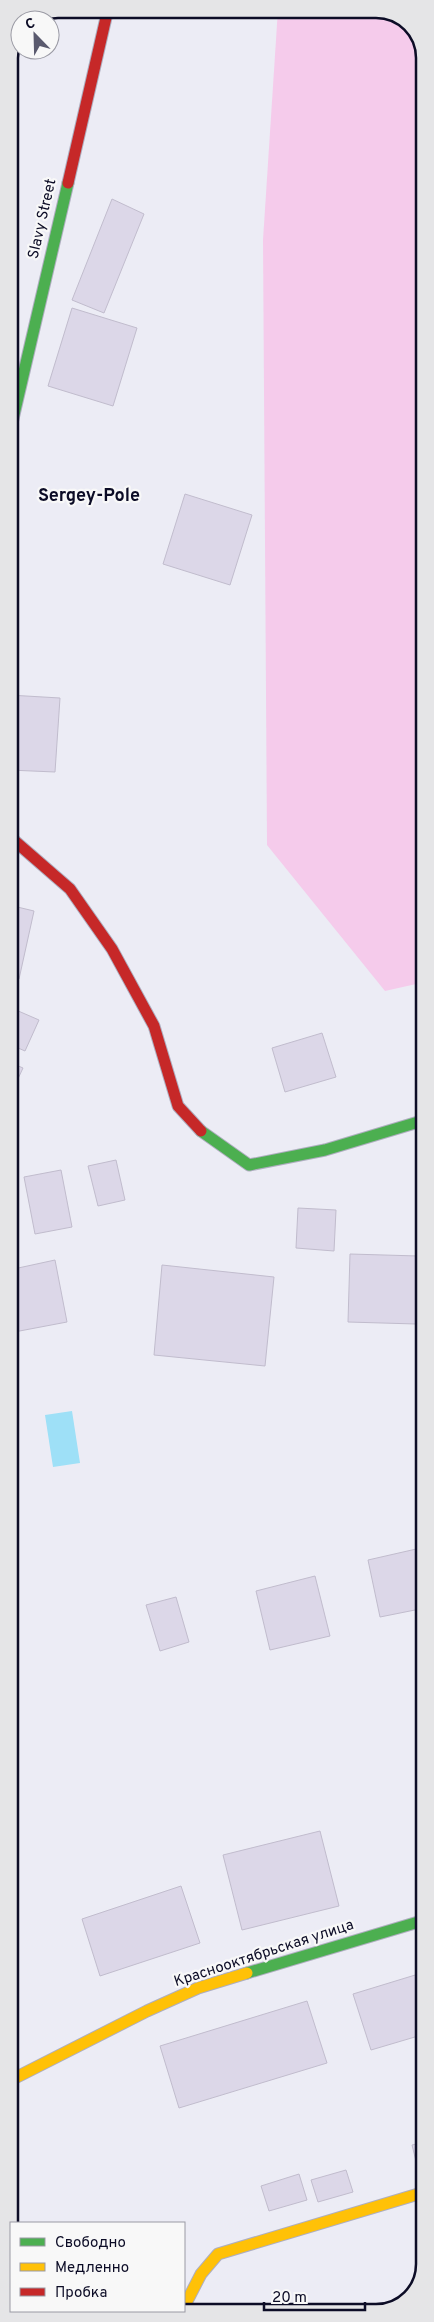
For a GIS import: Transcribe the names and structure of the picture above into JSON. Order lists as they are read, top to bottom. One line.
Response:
{"streets":{"street":["Slavy Street","Краснооктябрьская улица"]},"districts":["Sergey-Pole"],"legend":["Свободно","Медленно","Пробка"],"scale_bar":"20 m","north":"top left"}
